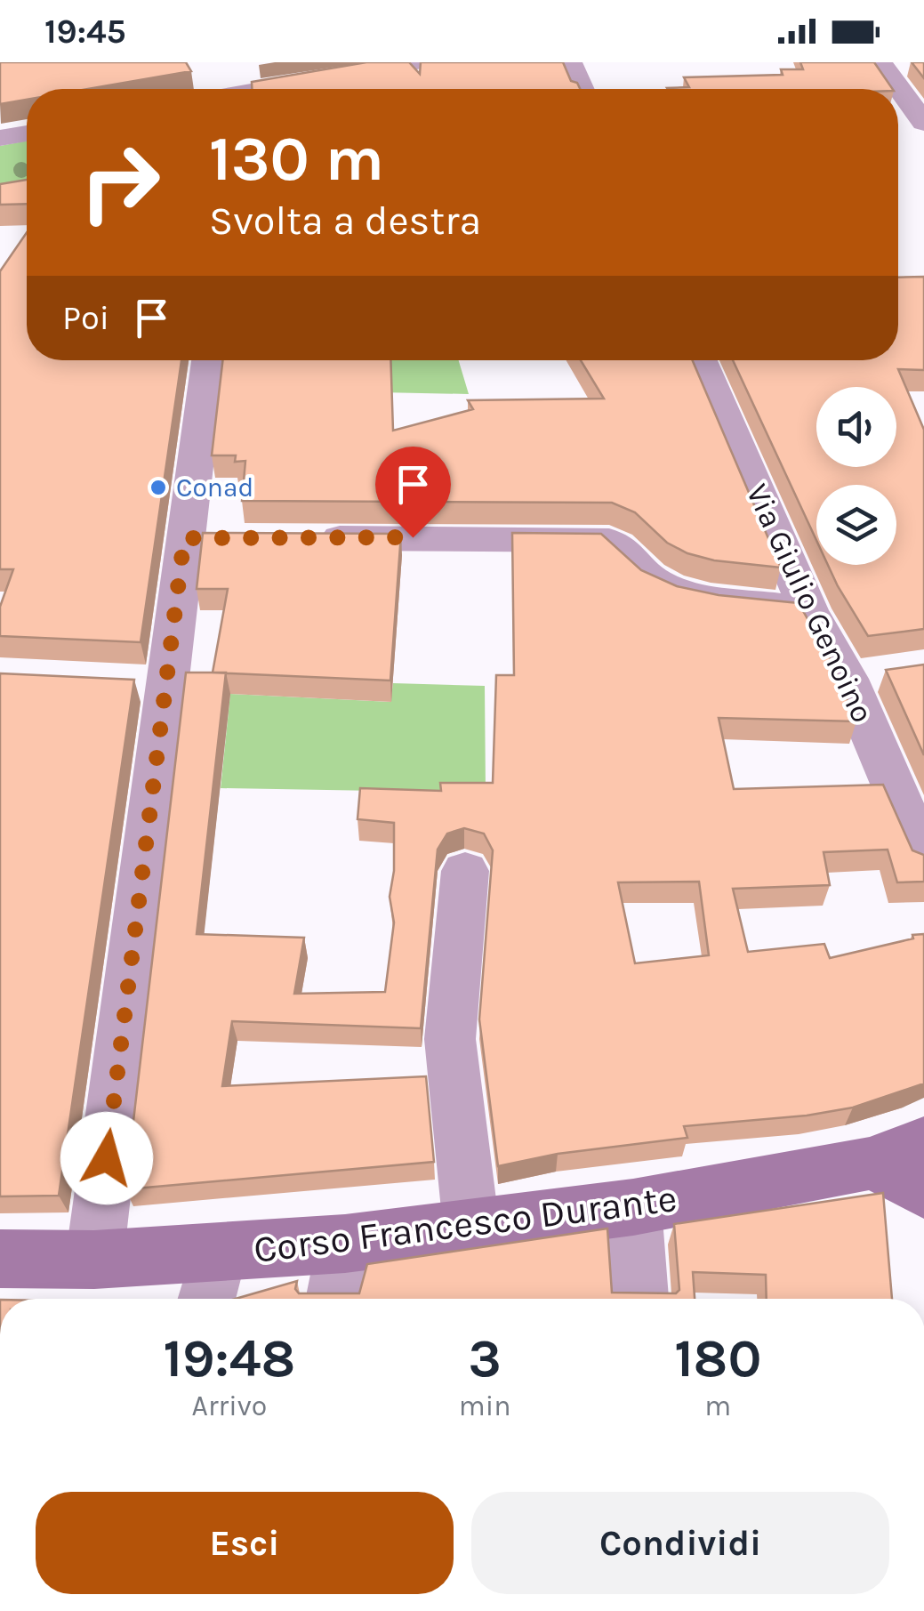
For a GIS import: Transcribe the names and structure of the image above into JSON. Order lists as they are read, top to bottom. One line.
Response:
{"streets":{"street":["Via Giulio Genoino","Corso Francesco Durante"]},"places":["Conad"],"page":{"status":"19:45","turn":["130 m","Svolta a destra"],"then":"Poi","eta":["19:48","Arrivo","3","min","180","m"],"buttons":["Esci","Condividi"]}}
